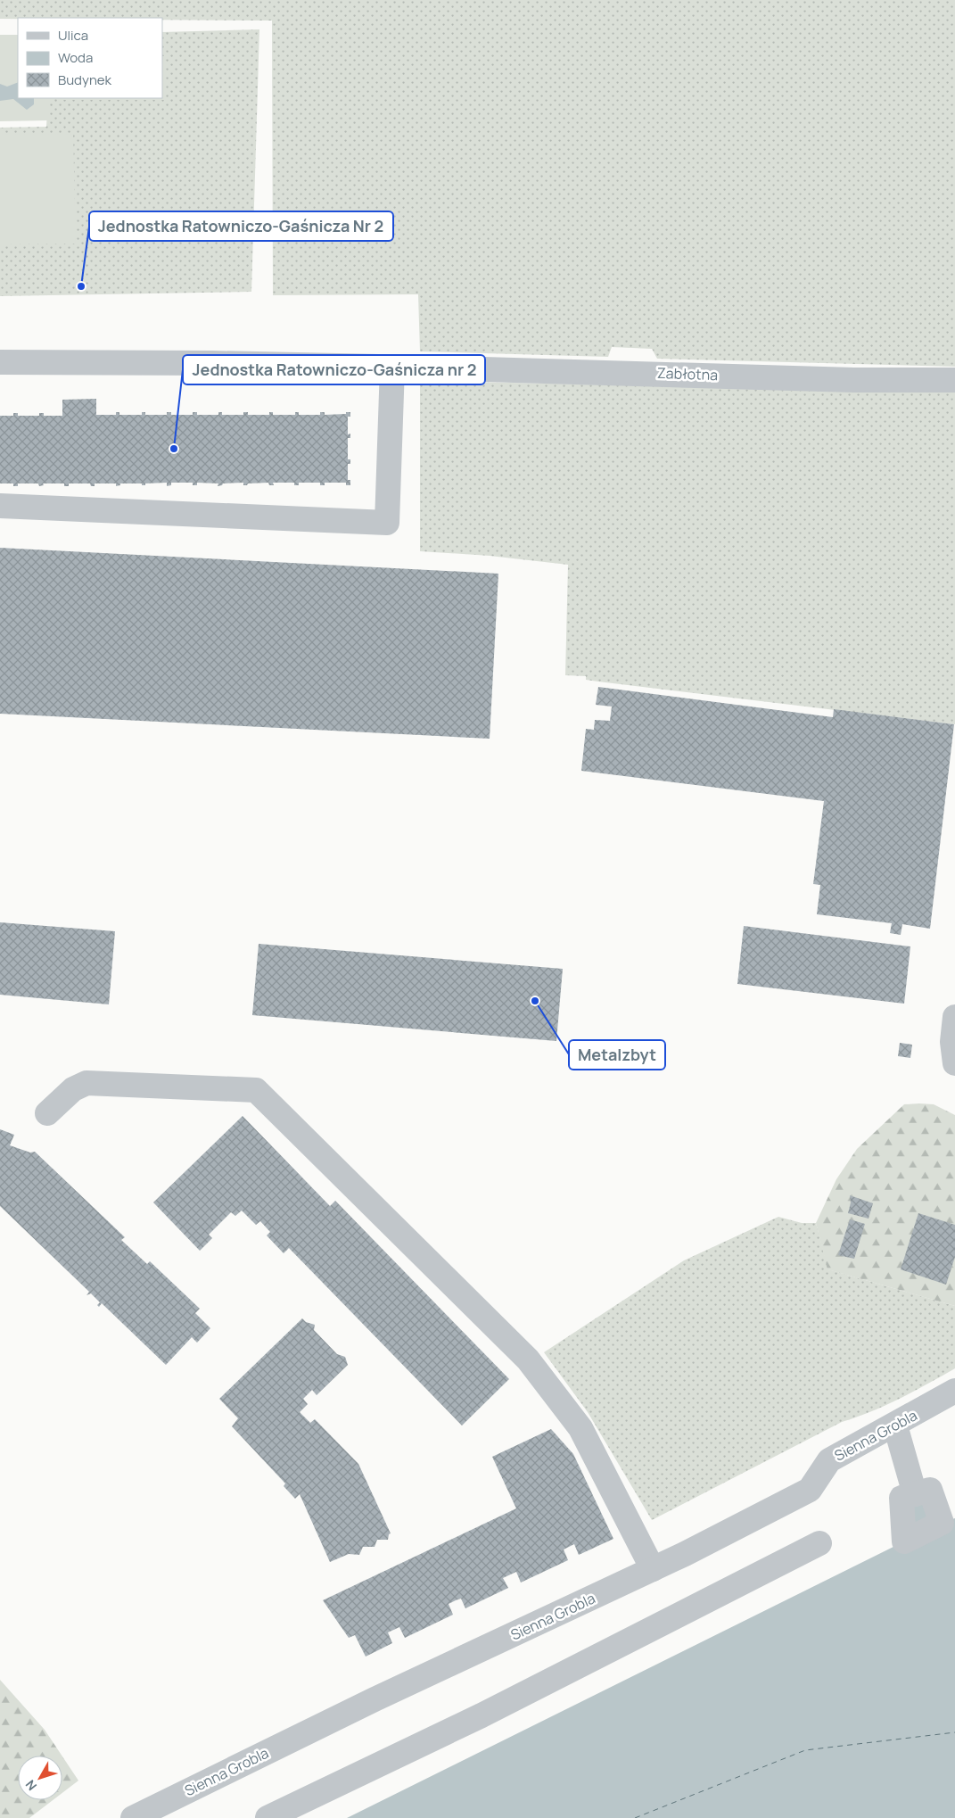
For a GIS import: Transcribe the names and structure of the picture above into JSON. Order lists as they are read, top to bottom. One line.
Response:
{"streets":{"street":["Zabłotna","Sienna Grobla"]},"places":["Jednostka Ratowniczo-Gaśnicza Nr 2","Jednostka Ratowniczo-Gaśnicza nr 2","Metalzbyt"],"legend":["Ulica","Woda","Budynek"],"north":"bottom left"}
